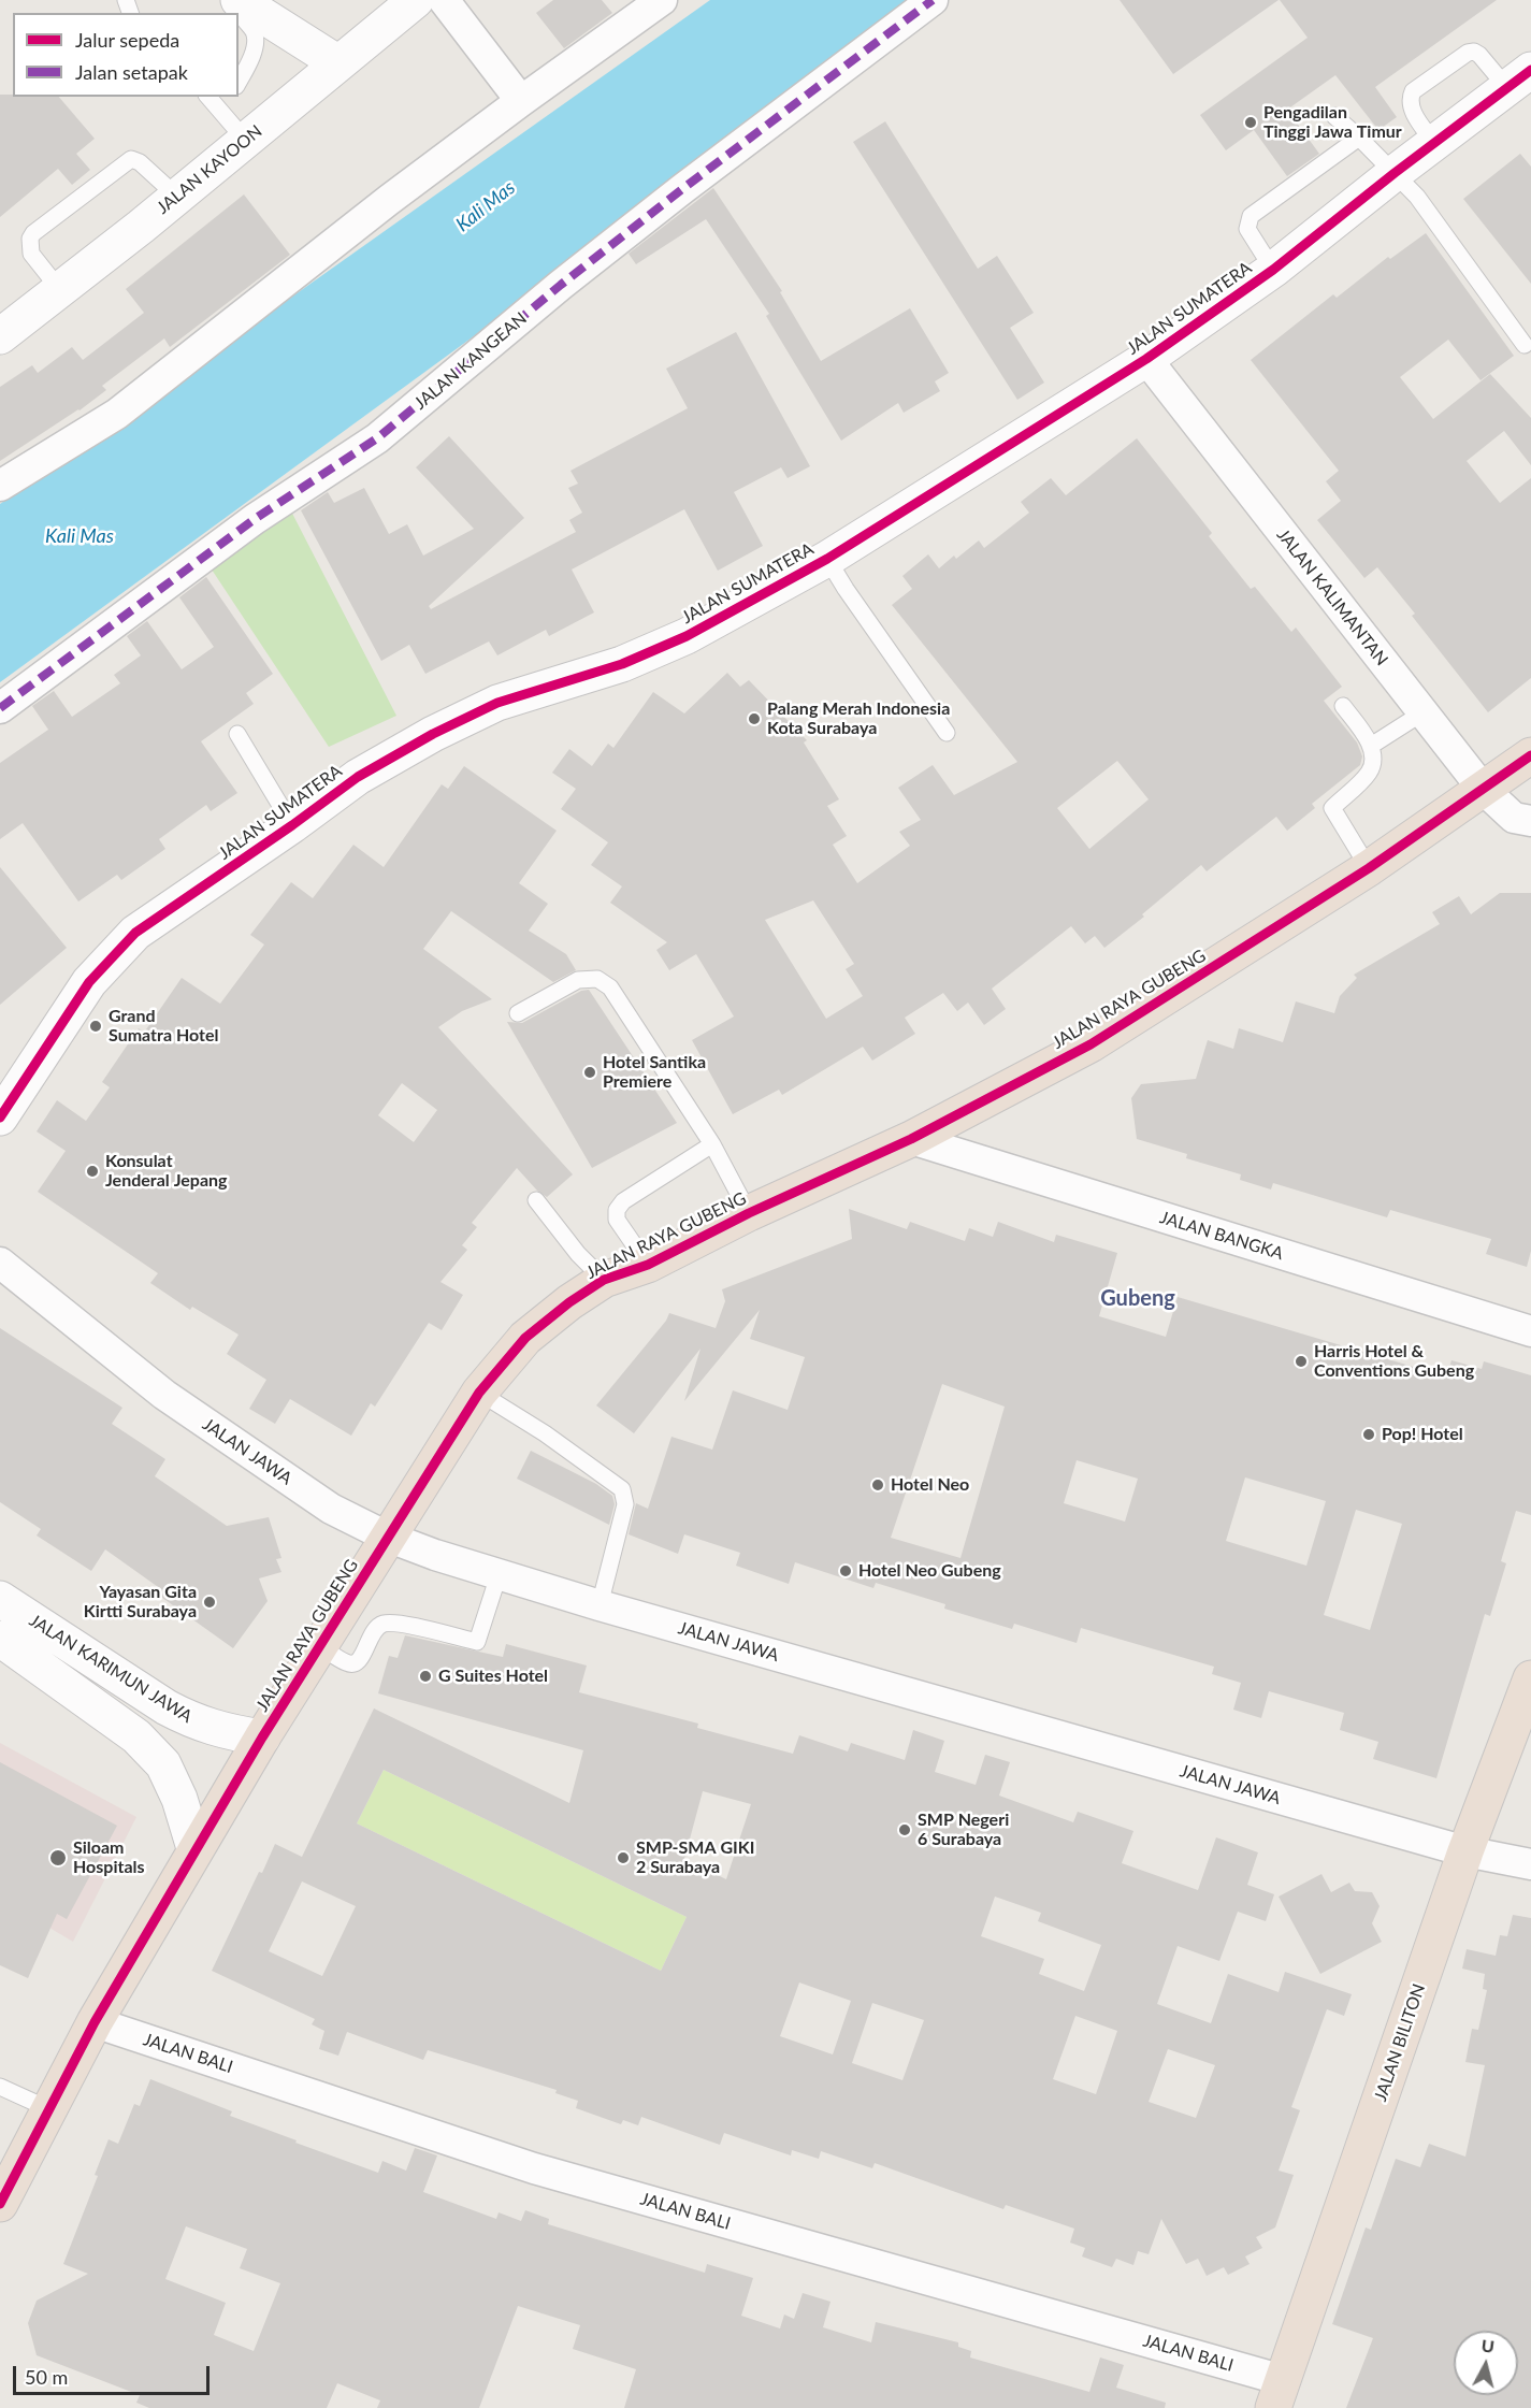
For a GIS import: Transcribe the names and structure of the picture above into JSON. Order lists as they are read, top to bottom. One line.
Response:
{"streets":{"highway":["JALAN RAYA GUBENG","JALAN BILITON"],"street":["JALAN KAYOON","JALAN SUMATERA","JALAN KANGEAN","JALAN KALIMANTAN","JALAN BANGKA","JALAN JAWA","JALAN KARIMUN JAWA","JALAN BALI"]},"crossings":[["JALAN SUMATERA","JALAN KALIMANTAN"],["JALAN KALIMANTAN","JALAN RAYA GUBENG"],["JALAN RAYA GUBENG","JALAN BANGKA"],["JALAN RAYA GUBENG","JALAN JAWA"],["JALAN RAYA GUBENG","JALAN KARIMUN JAWA"],["JALAN RAYA GUBENG","JALAN BALI"],["JALAN JAWA","JALAN BILITON"],["JALAN BILITON","JALAN BALI"]],"districts":["Gubeng"],"water":["Kali Mas"],"places":["Pengadilan Tinggi Jawa Timur","Palang Merah Indonesia Kota Surabaya","Grand Sumatra Hotel","Hotel Santika Premiere","Konsulat Jenderal Jepang","Harris Hotel & Conventions Gubeng","Pop! Hotel","Hotel Neo","Hotel Neo Gubeng","Yayasan Gita Kirtti Surabaya","G Suites Hotel","SMP Negeri 6 Surabaya","Siloam Hospitals","SMP-SMA GIKI 2 Surabaya"],"legend":["Jalur sepeda","Jalan setapak"],"scale_bar":"50 m","north":"top"}
